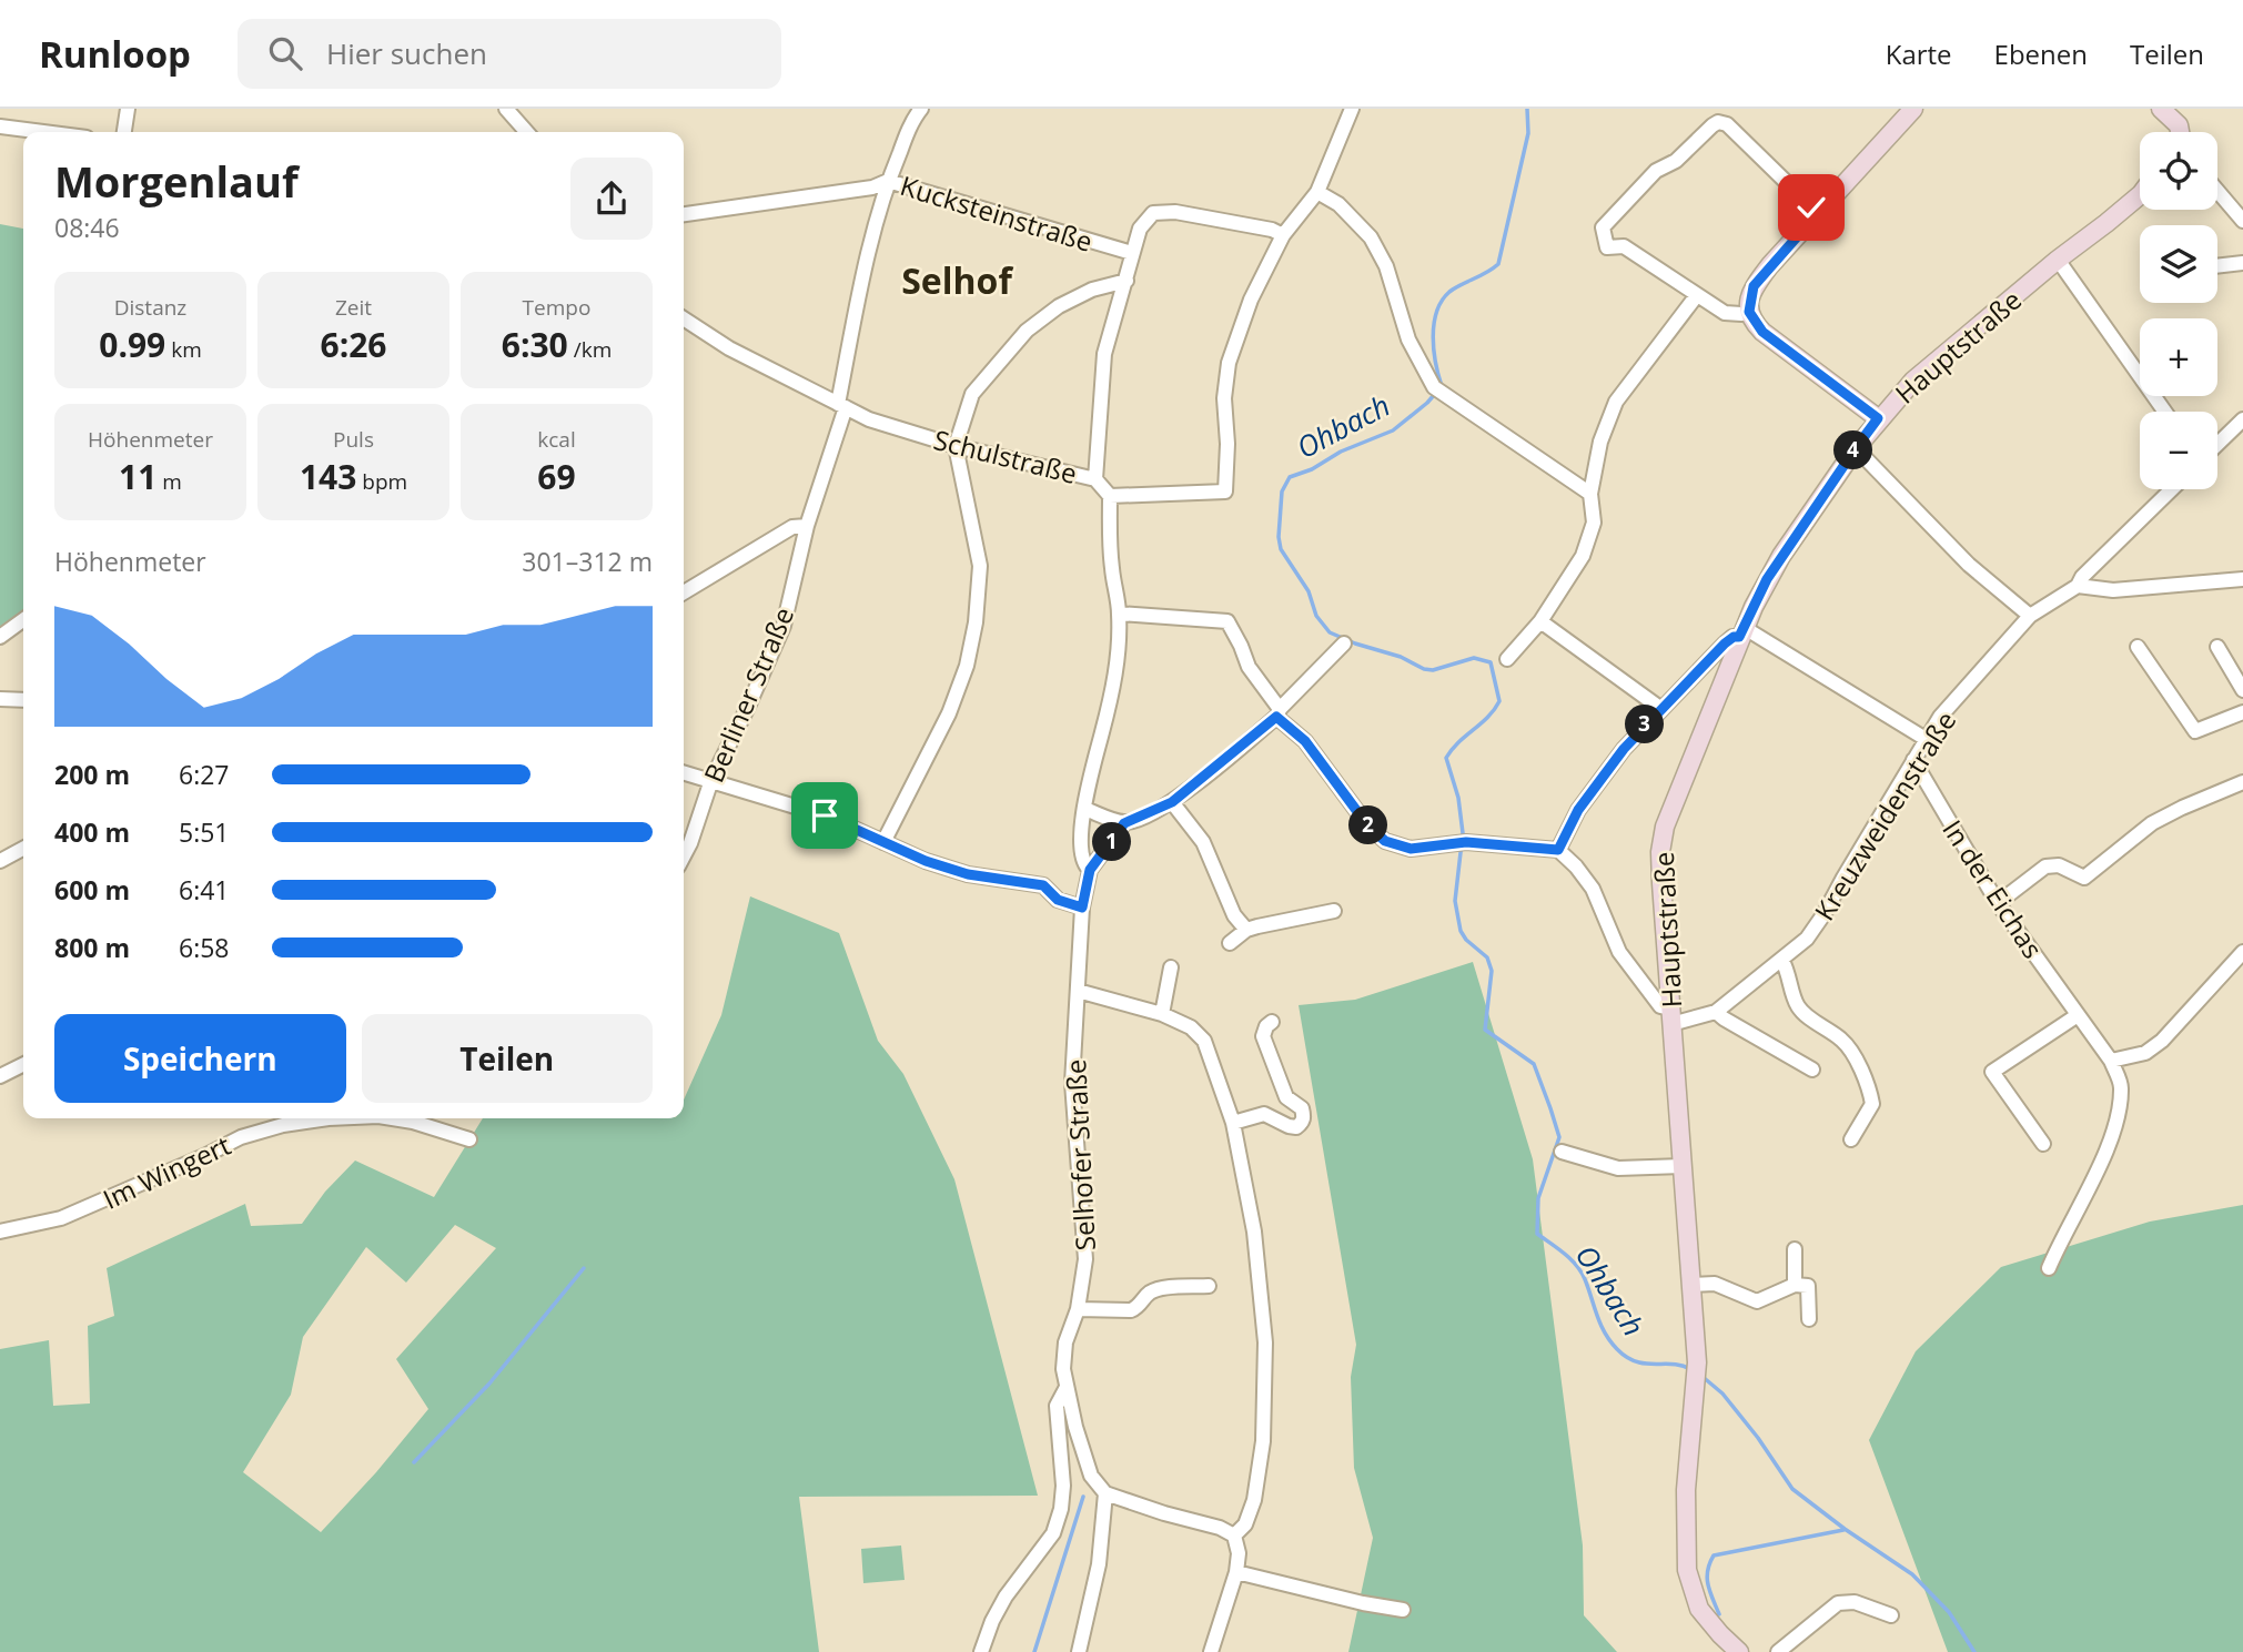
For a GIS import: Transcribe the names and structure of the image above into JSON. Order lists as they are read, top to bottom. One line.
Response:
{"streets":{"main road":["Hauptstraße"],"street":["Kucksteinstraße","Schulstraße","Berliner Straße","Kreuzweidenstraße","In der Eichas","Selhofer Straße","Im Wingert"]},"crossings":[["Kucksteinstraße","Berliner Straße"],["Hauptstraße","Kreuzweidenstraße"],["Schulstraße","Berliner Straße"],["Schulstraße","Selhofer Straße"],["Kreuzweidenstraße","In der Eichas"]],"districts":["Selhof"],"water":["Ohbach"],"page":{"header":"Runloop","search":"Hier suchen","nav":["Karte","Ebenen","Teilen"],"map_buttons":["+","−"],"heading":["Morgenlauf","08:46"],"stats":[["Distanz","0.99 km"],["Zeit","6:26"],["Tempo","6:30 /km"],["Höhenmeter","11 m"],["Puls","143 bpm"],["kcal","69"]],"pins":["4","3","2","1"],"chart":["Höhenmeter","301–312 m"],"list":[{"name":"200 m","note":"6:27"},{"name":"400 m","note":"5:51"},{"name":"600 m","note":"6:41"},{"name":"800 m","note":"6:58"}],"buttons":["Speichern","Teilen"]}}
